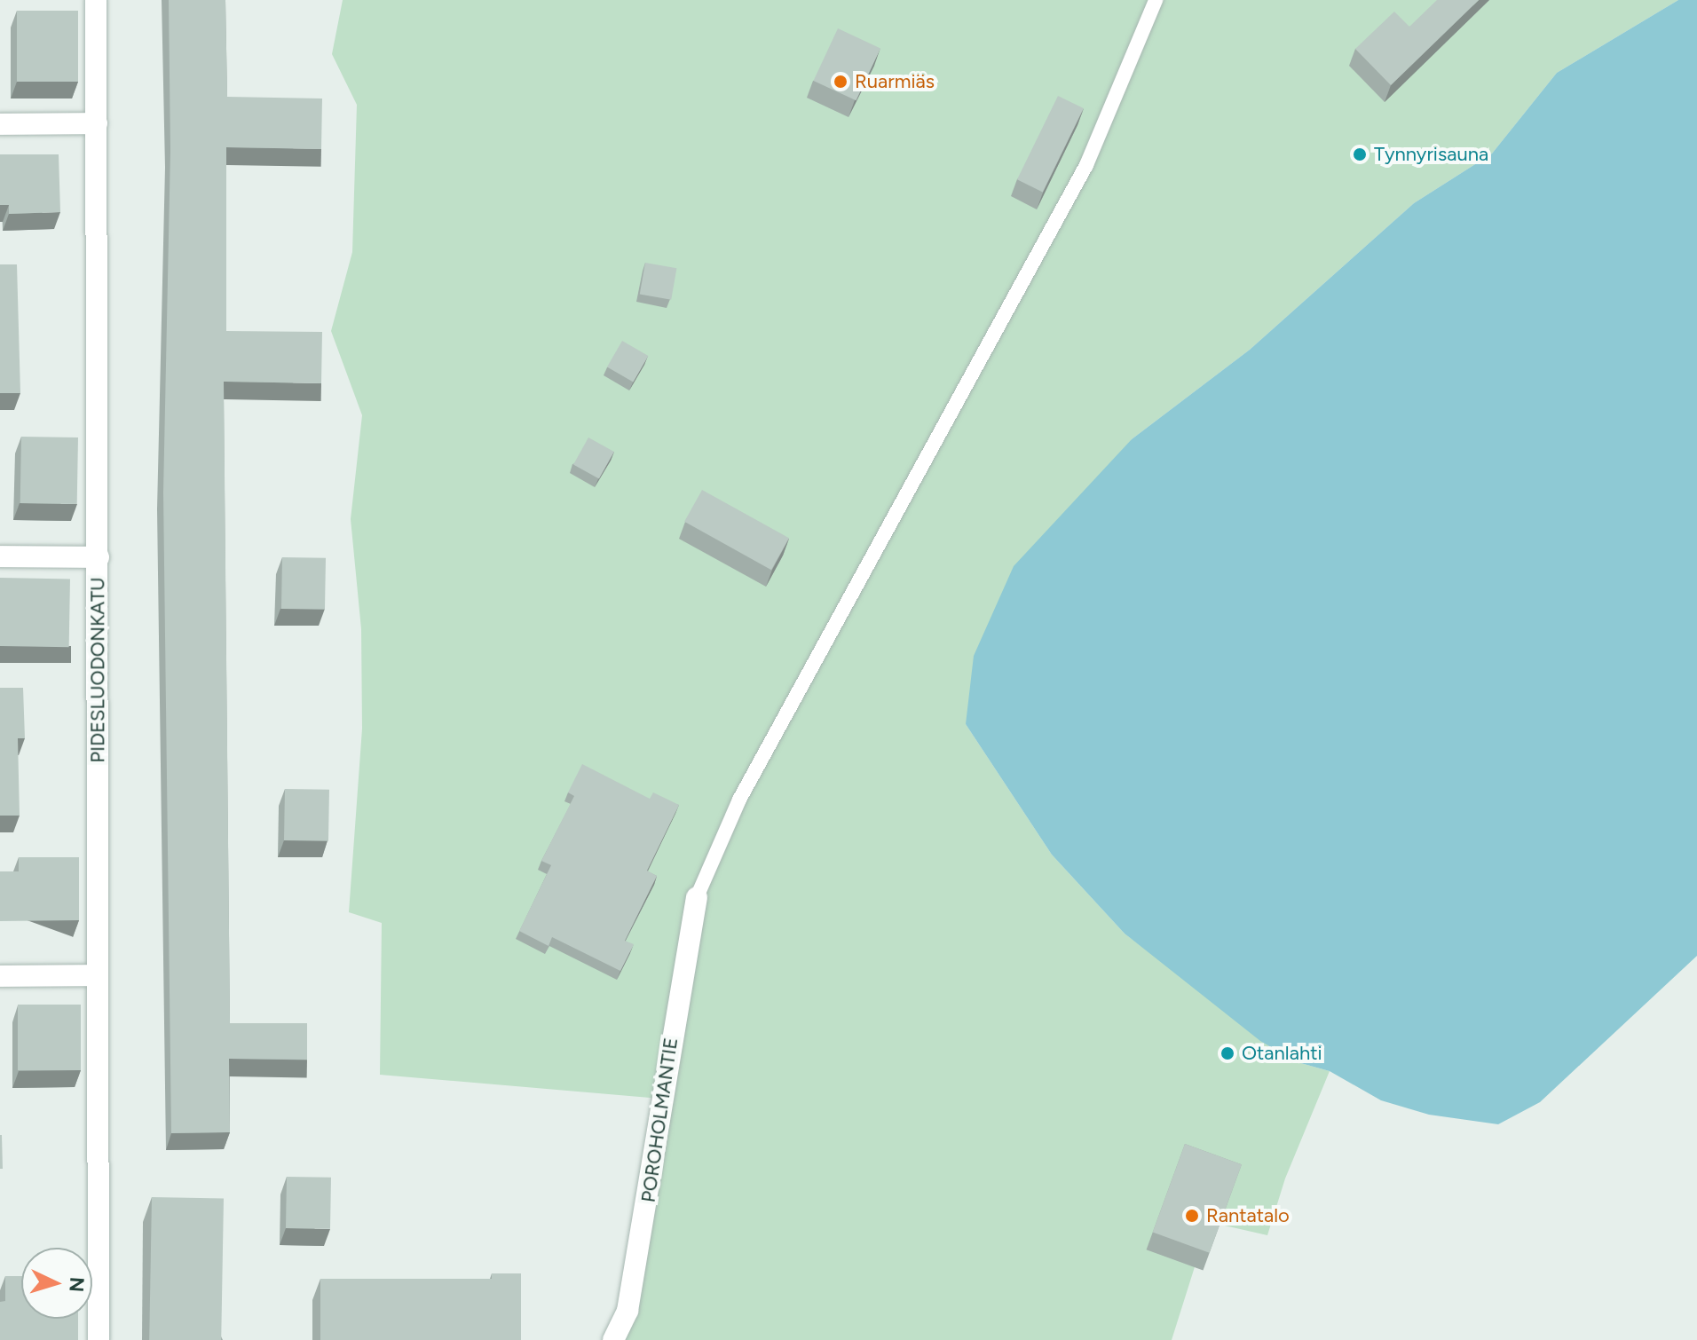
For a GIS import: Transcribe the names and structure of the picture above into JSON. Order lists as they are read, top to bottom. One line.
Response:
{"streets":{"street":["PIDESLUODONKATU","POROHOLMANTIE"]},"places":["Ruarmiäs","Tynnyrisauna","Otanlahti","Rantatalo"],"north":"right"}
